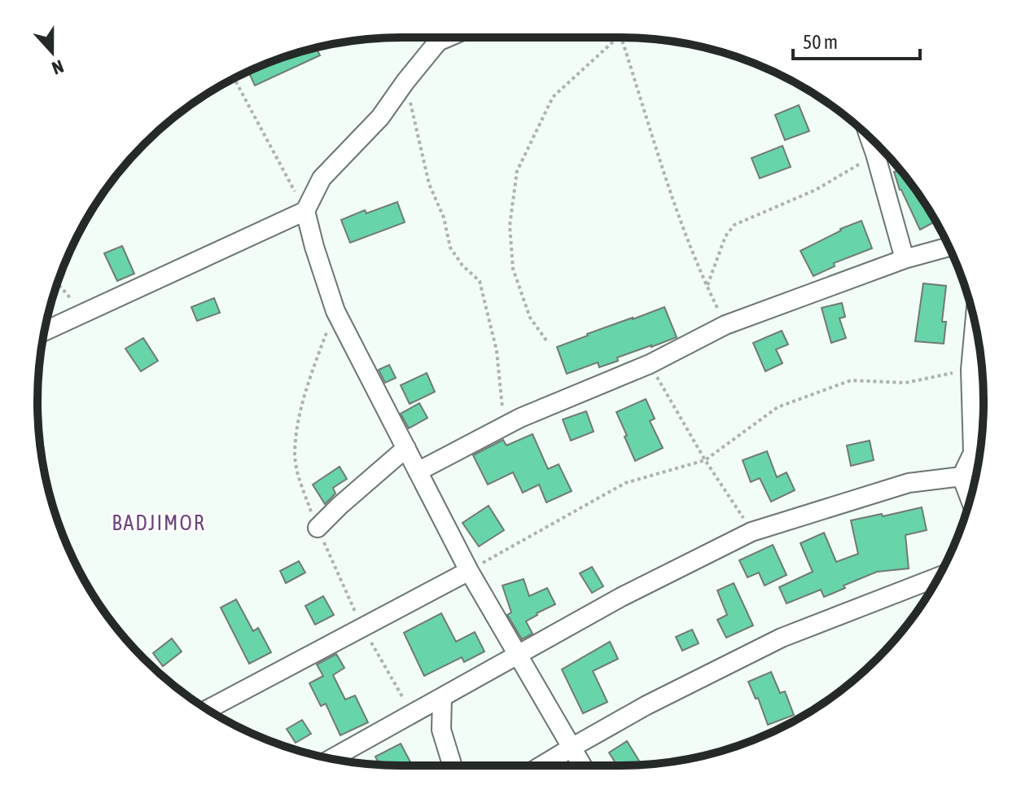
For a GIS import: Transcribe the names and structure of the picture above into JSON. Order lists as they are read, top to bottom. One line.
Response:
{"districts":["BADJIMOR"],"scale_bar":"50 m","north":"bottom"}
